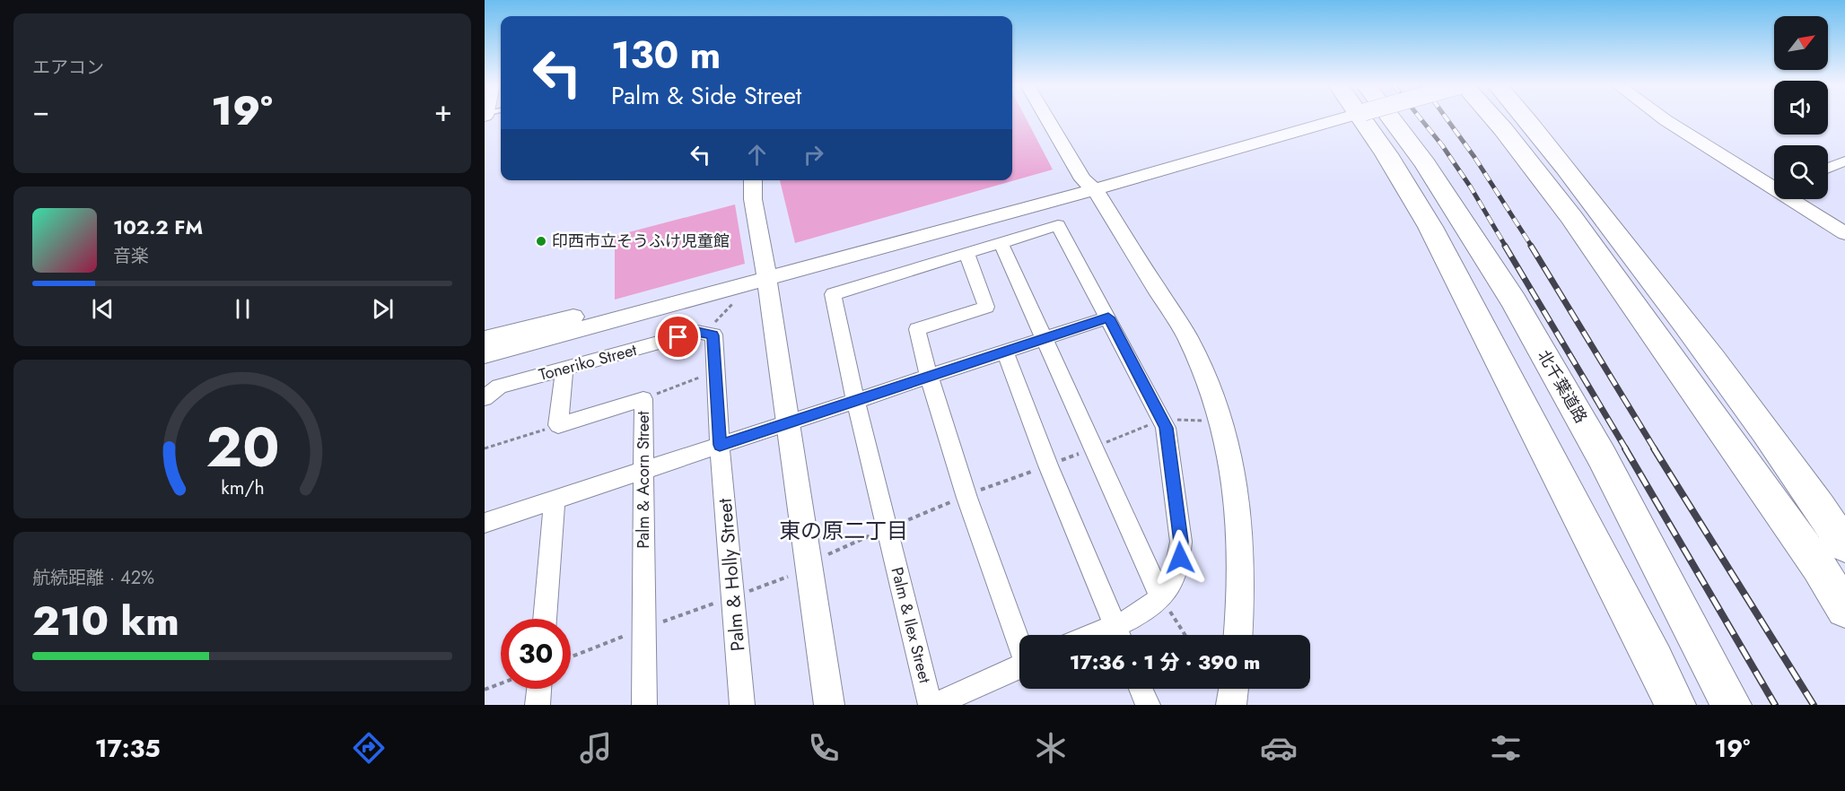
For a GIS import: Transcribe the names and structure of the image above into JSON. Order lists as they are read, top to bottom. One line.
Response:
{"streets":{"highway":["北千葉道路"],"street":["Toneriko Street","Palm & Acorn Street","Palm & Holly Street","Palm & Ilex Street"]},"districts":["東の原二丁目"],"places":["印西市立そうふけ児童館"],"north":"top right","page":{"tile":["エアコン",["航続距離 · 42%","210 km"]],"turn":["130 m","Palm & Side Street"],"heat":["−","19°","+"],"song":["102.2 FM","音楽"],"limit":"30","trip":"17:36 · 1 分 · 390 m","tabs":["17:35","19°"],"gauge":["20","km/h"]}}
